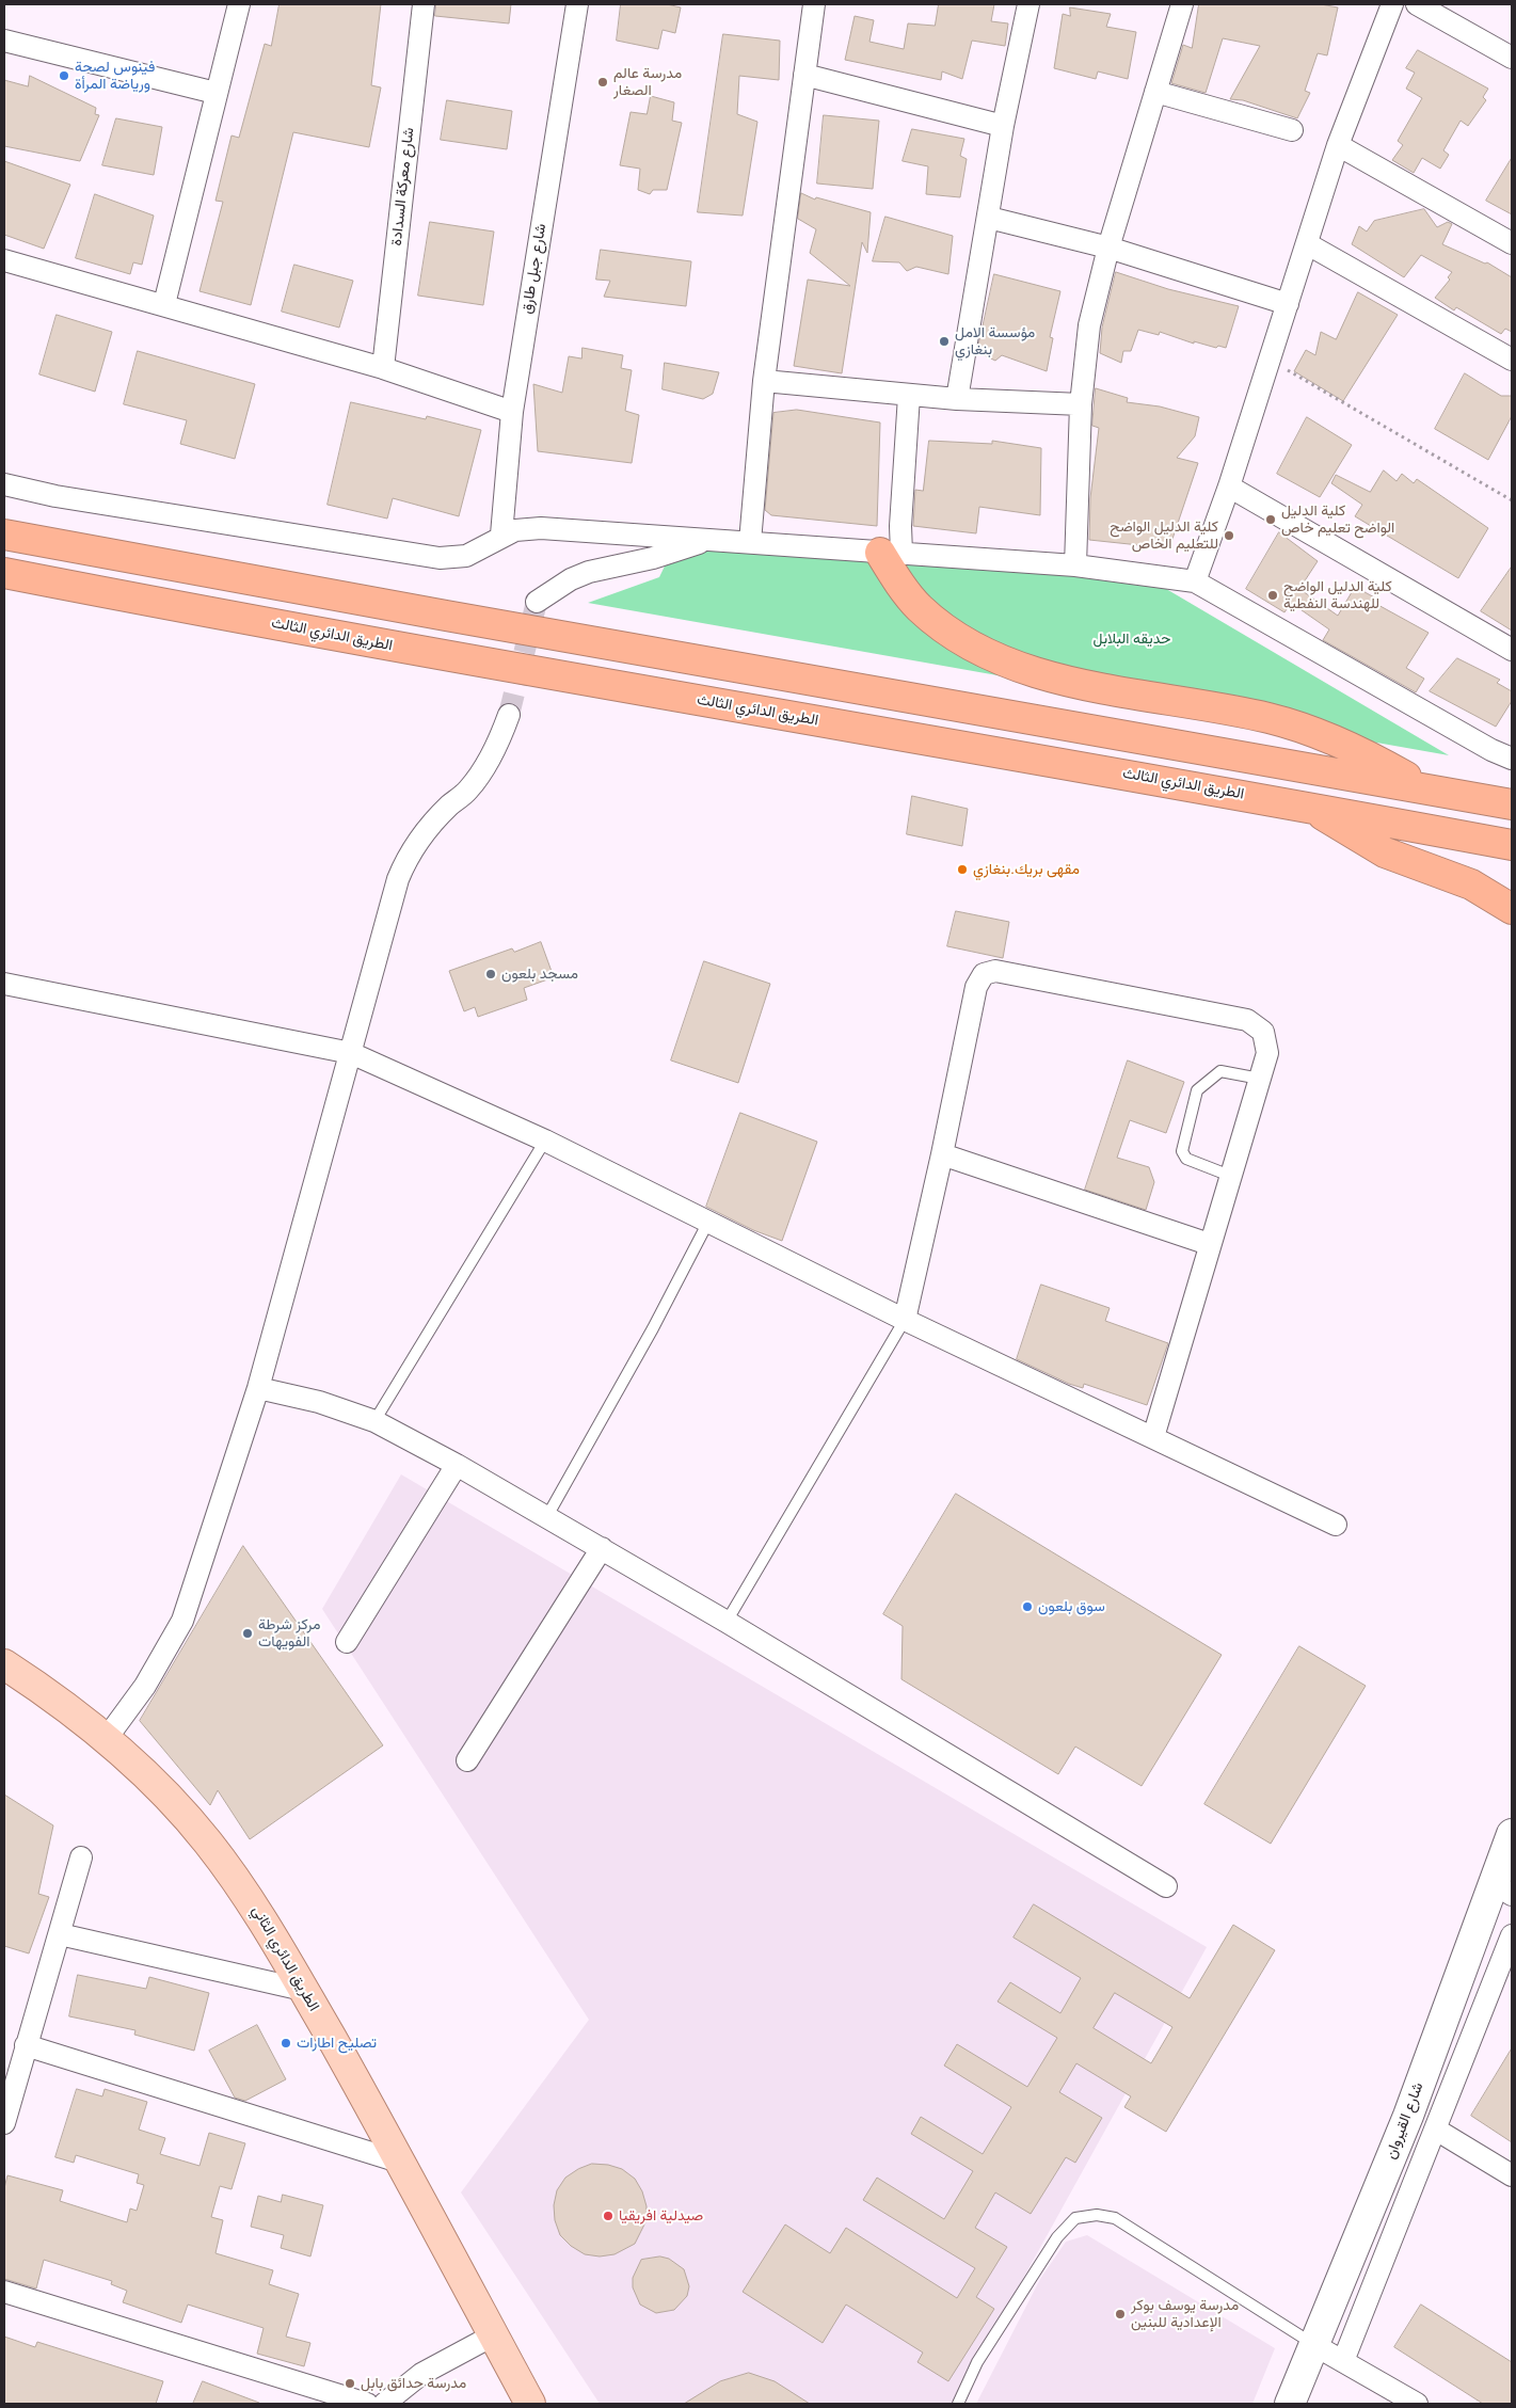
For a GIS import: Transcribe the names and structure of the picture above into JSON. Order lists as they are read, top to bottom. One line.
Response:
{"streets":{"highway":["الطريق الدائري الثالث"],"main road":["الطريق الدائري الثاني","شارع القيروان"],"street":["شارع معركة السدادة","شارع جبل طارق"]},"parks":["حديقه البلابل"],"places":["فينوس لصحة ورياضة المرأة","مدرسة عالم الصغار","مؤسسة الامل بنغازي","كلية الدليل الواضح تعليم خاص","كلية الدليل الواضح للتعليم الخاص","كلية الدليل الواضح للهندسة النفطية","مقهى بريك.بنغازي","مسجد بلعون","سوق بلعون","مركز شرطة الفويهات","تصليح اطارات","صيدلية افريقيا","مدرسة يوسف بوكر الإعدادية للبنين","مدرسة حدائق بابل"]}
